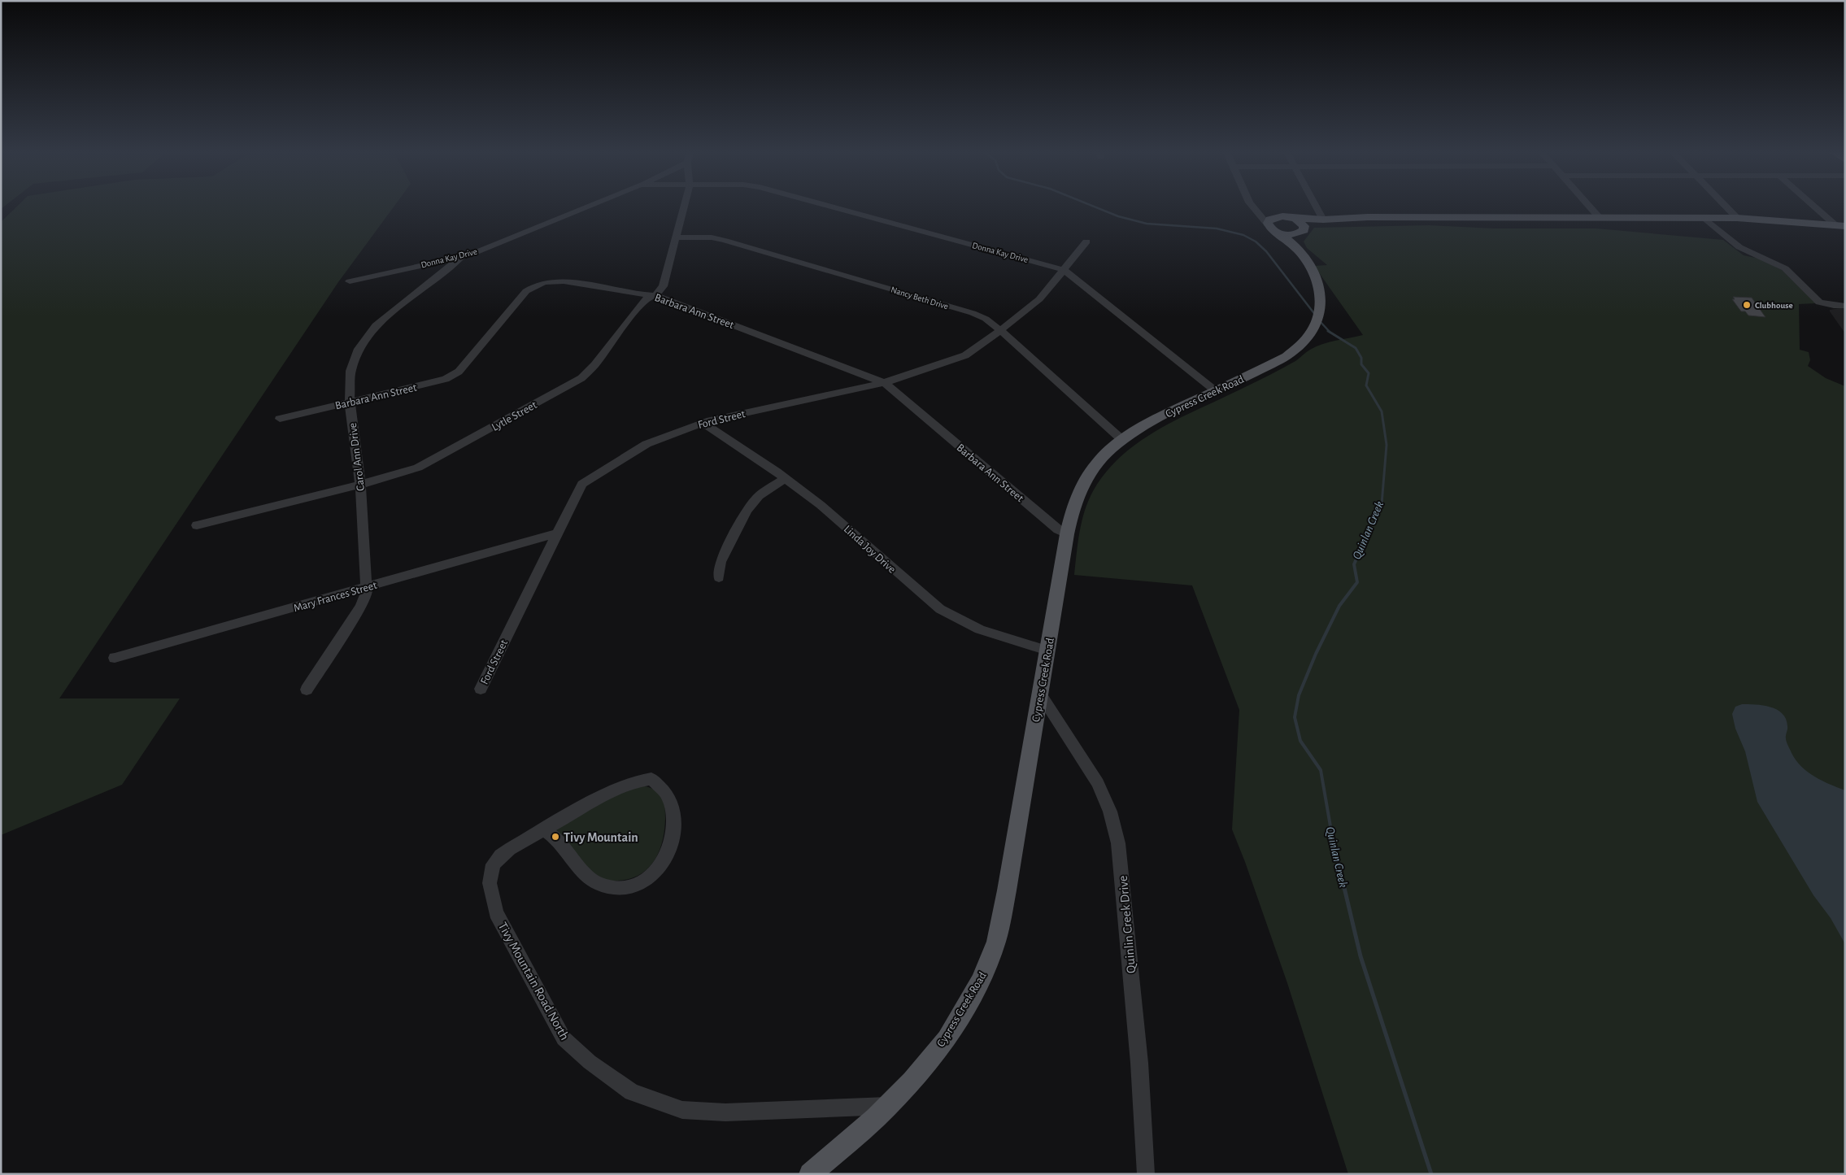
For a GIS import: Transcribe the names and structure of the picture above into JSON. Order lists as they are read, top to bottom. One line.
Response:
{"streets":{"main road":["Cypress Creek Road"],"street":["Donna Kay Drive","Nancy Beth Drive","Barbara Ann Street","Lytle Street","Ford Street","Carol Ann Drive","Linda Joy Drive","Mary Frances Street","Quinlin Creek Drive","Tivy Mountain Road North"]},"crossings":[["Donna Kay Drive","Cypress Creek Road"],["Donna Kay Drive","Ford Street"],["Donna Kay Drive","Carol Ann Drive"],["Nancy Beth Drive","Cypress Creek Road"],["Nancy Beth Drive","Lytle Street"],["Nancy Beth Drive","Ford Street"],["Barbara Ann Street","Cypress Creek Road"],["Barbara Ann Street","Lytle Street"],["Barbara Ann Street","Ford Street"],["Barbara Ann Street","Carol Ann Drive"],["Cypress Creek Road","Linda Joy Drive"],["Cypress Creek Road","Quinlin Creek Drive"],["Cypress Creek Road","Tivy Mountain Road North"],["Lytle Street","Carol Ann Drive"],["Ford Street","Linda Joy Drive"],["Ford Street","Mary Frances Street"],["Carol Ann Drive","Mary Frances Street"]],"water":["Quinlan Creek"],"places":["Clubhouse","Tivy Mountain"]}
